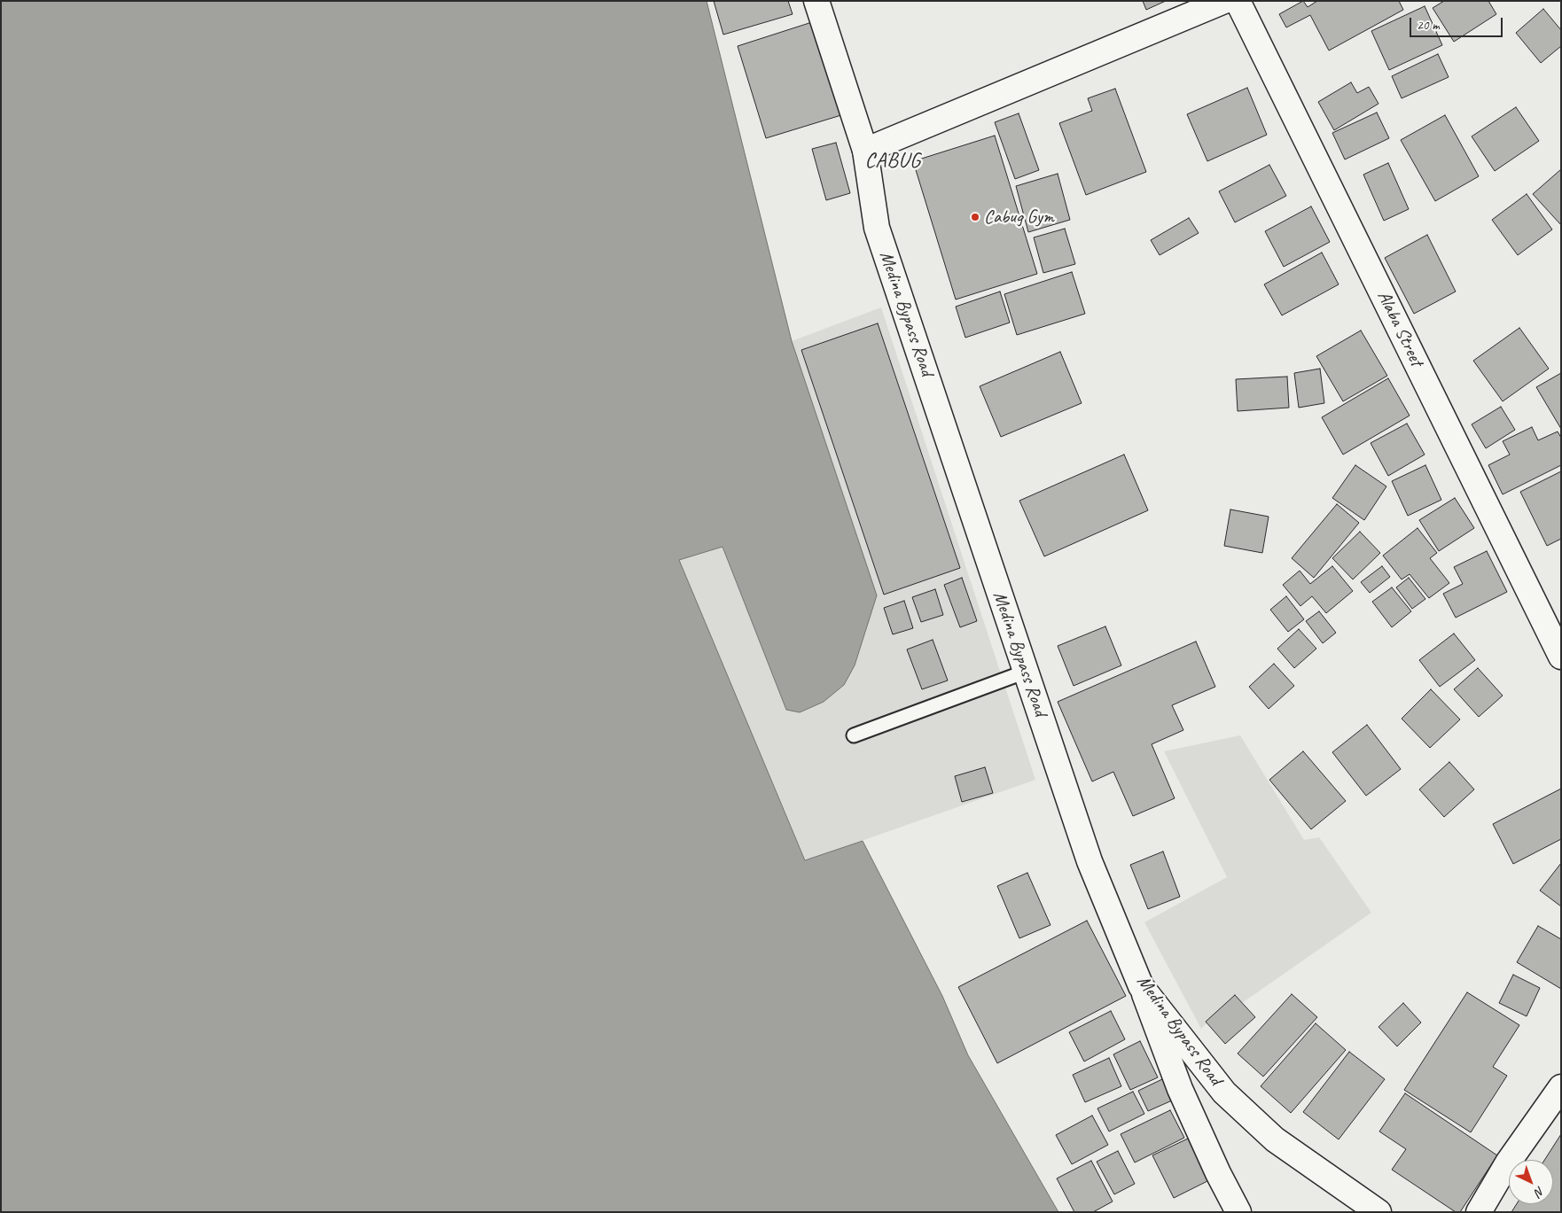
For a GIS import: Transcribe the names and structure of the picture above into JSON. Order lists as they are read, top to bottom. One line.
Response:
{"streets":{"street":["Medina Bypass Road","Alaba Street"]},"districts":["CABUG"],"places":["Cabug Gym"],"scale_bar":"20 m","north":"bottom right"}
